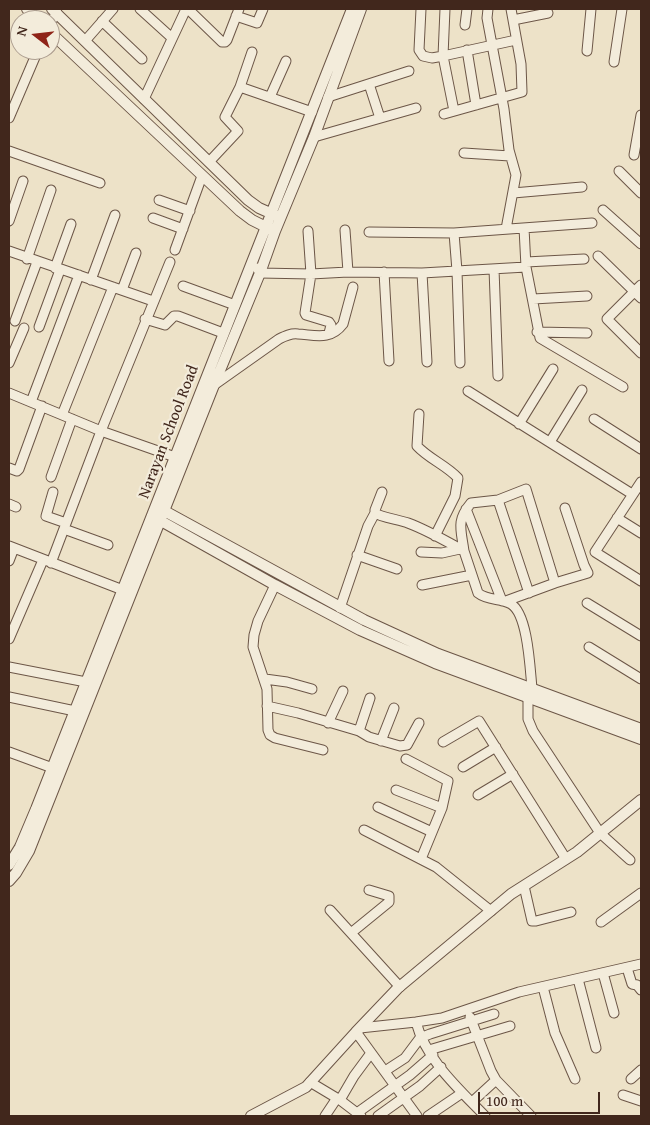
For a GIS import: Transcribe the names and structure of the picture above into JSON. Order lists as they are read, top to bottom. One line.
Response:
{"streets":{"street":["Narayan School Road"]},"scale_bar":"100 m","north":"left"}
